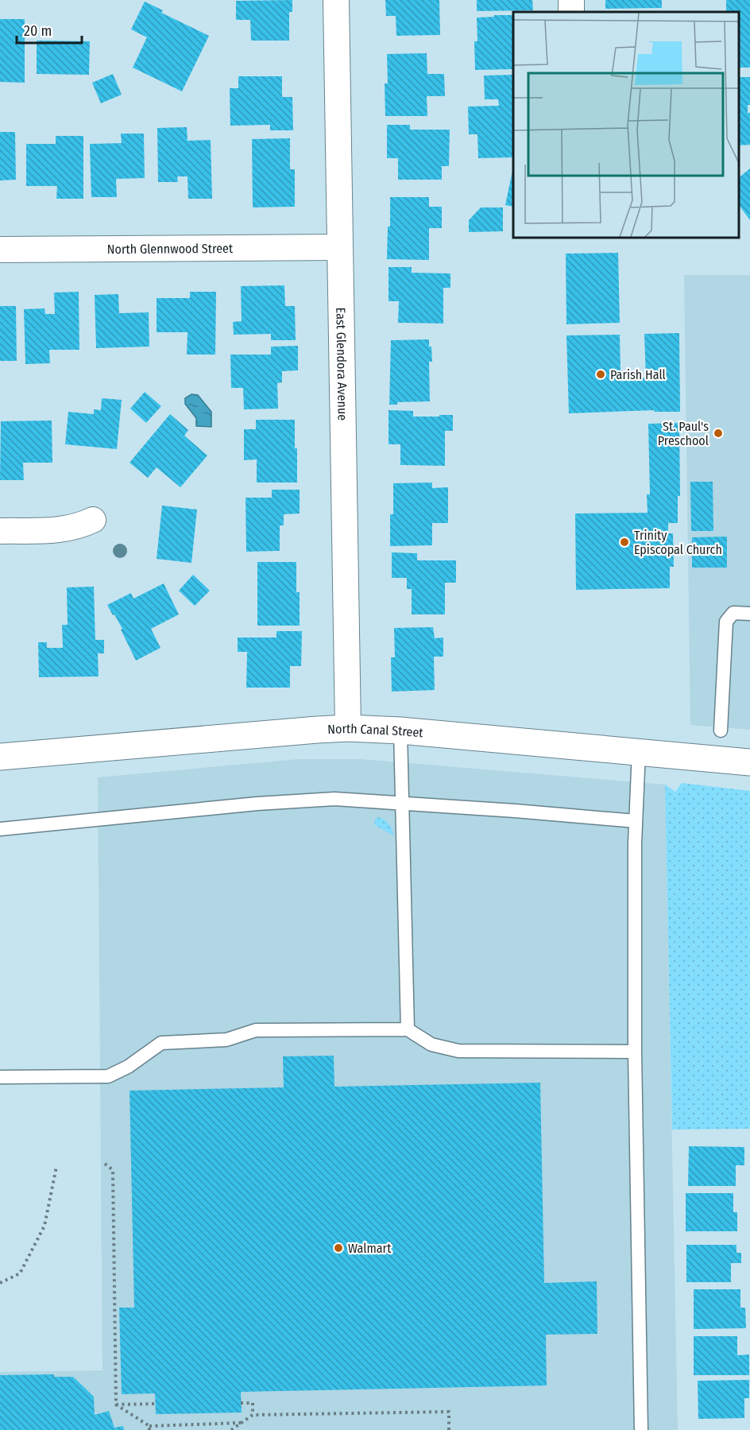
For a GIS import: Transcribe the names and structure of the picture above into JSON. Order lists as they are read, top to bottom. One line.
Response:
{"streets":{"street":["North Glennwood Street","East Glendora Avenue","North Canal Street"]},"crossings":[["North Glennwood Street","East Glendora Avenue"],["East Glendora Avenue","North Canal Street"]],"places":["Parish Hall","St. Paul's Preschool","Trinity Episcopal Church","Walmart"],"scale_bar":"20 m"}
